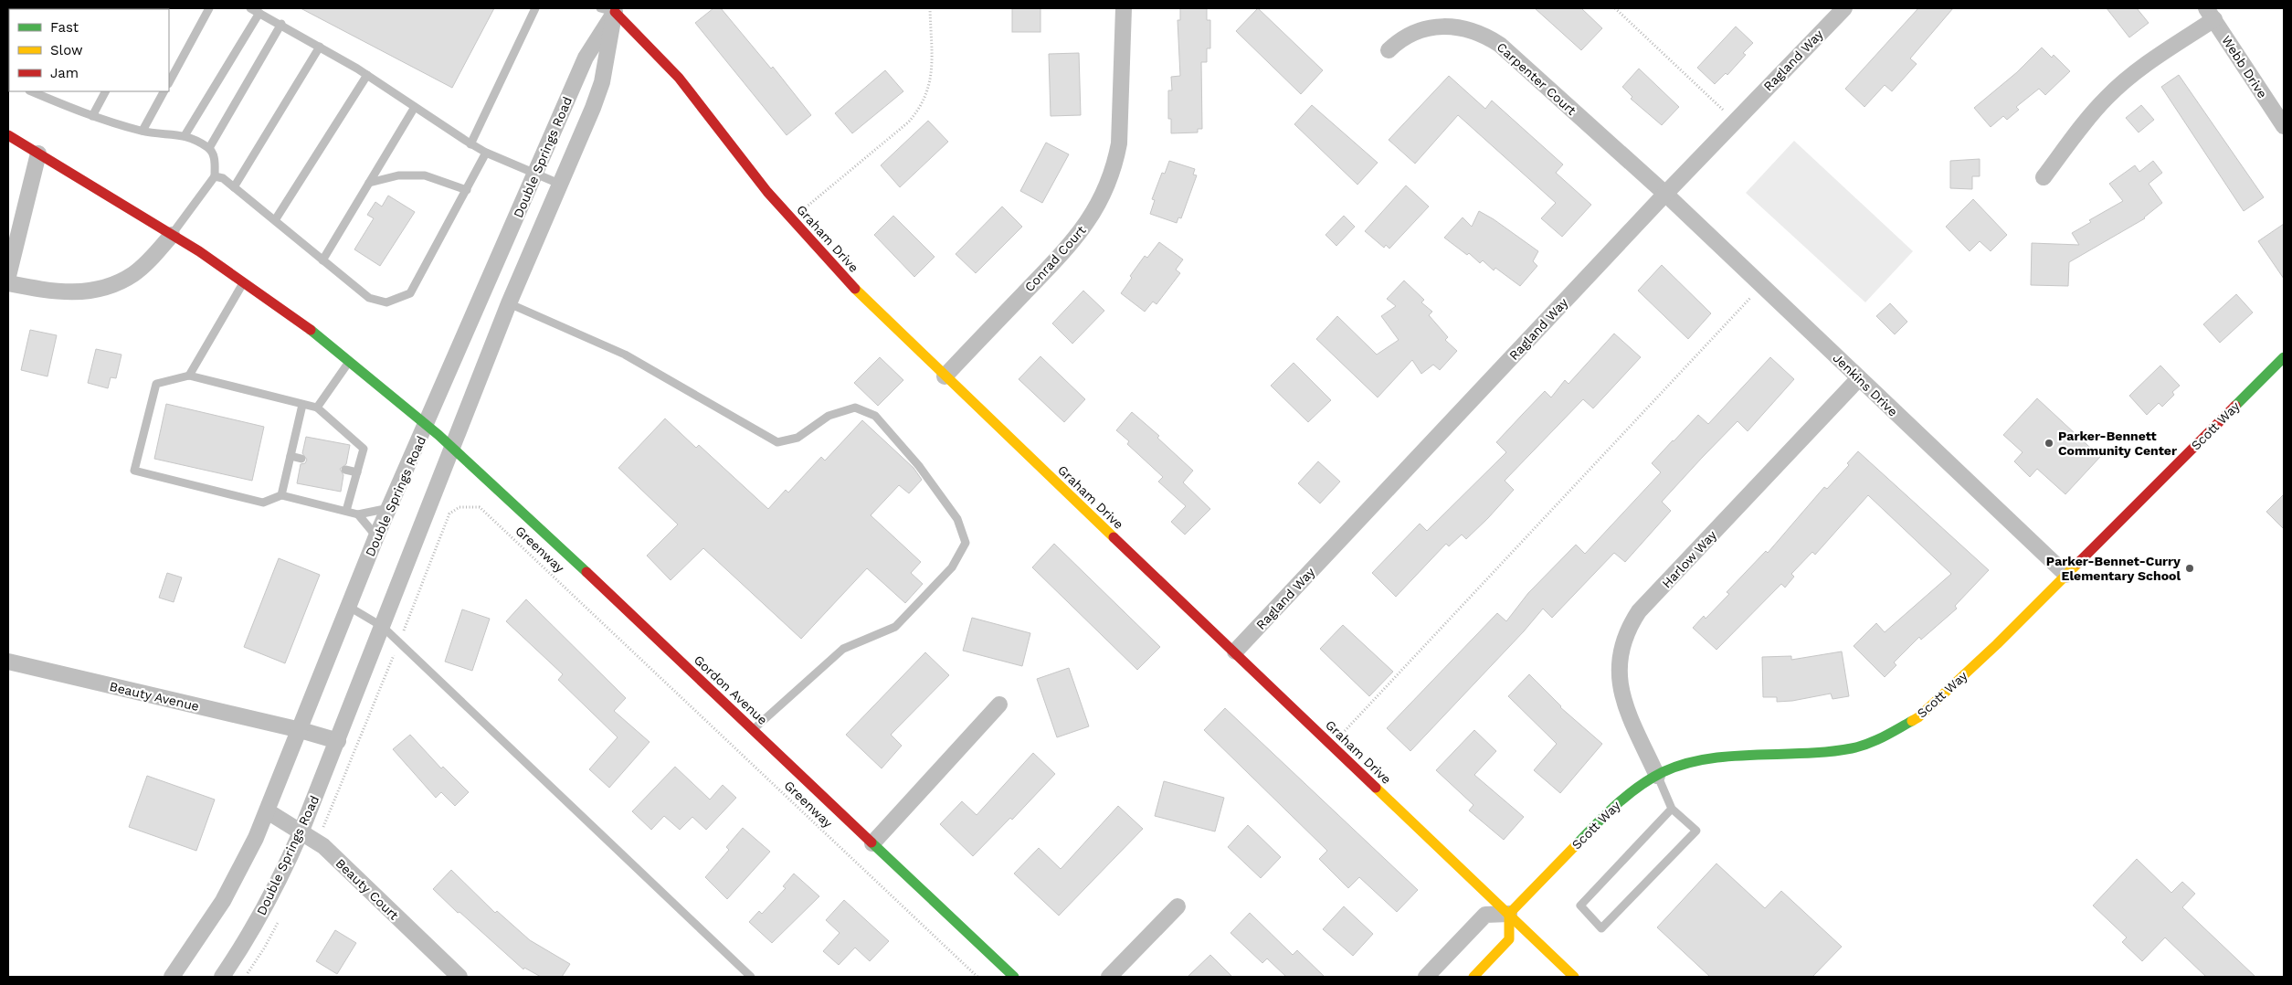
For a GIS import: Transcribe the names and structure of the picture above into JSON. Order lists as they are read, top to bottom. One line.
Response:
{"streets":{"street":["Ragland Way","Webb Drive","Carpenter Court","Double Springs Road","Graham Drive","Conrad Court","Jenkins Drive","Scott Way","Harlow Way","Gordon Avenue","Beauty Avenue","Beauty Court"],"path":["Greenway"]},"crossings":[["Ragland Way","Carpenter Court"],["Ragland Way","Graham Drive"],["Ragland Way","Jenkins Drive"],["Carpenter Court","Jenkins Drive"],["Double Springs Road","Graham Drive"],["Double Springs Road","Gordon Avenue"],["Double Springs Road","Beauty Avenue"],["Double Springs Road","Beauty Court"],["Graham Drive","Conrad Court"],["Graham Drive","Scott Way"],["Jenkins Drive","Scott Way"],["Jenkins Drive","Harlow Way"],["Scott Way","Harlow Way"],["Greenway","Beauty Court"]],"places":["Parker-Bennett Community Center","Parker-Bennet-Curry Elementary School"],"legend":["Fast","Slow","Jam"]}
